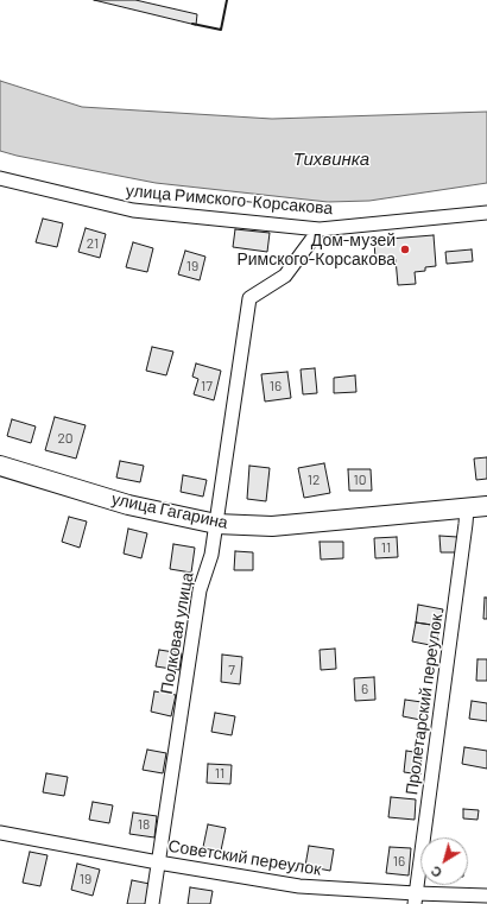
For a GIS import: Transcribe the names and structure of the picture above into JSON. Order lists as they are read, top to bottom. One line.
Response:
{"streets":{"street":["улица Римского-Корсакова","улица Гагарина","Полковая улица","Пролетарский переулок","Советский переулок"]},"crossings":[["улица Римского-Корсакова","Полковая улица"],["улица Гагарина","Полковая улица"],["улица Гагарина","Пролетарский переулок"],["Полковая улица","Советский переулок"],["Пролетарский переулок","Советский переулок"]],"water":["Тихвинка"],"places":["Дом-музей Римского-Корсакова"],"house_numbers":["21","19","17","16","20","12","10","11","7","6","11","18","16","19"],"north":"bottom left"}
